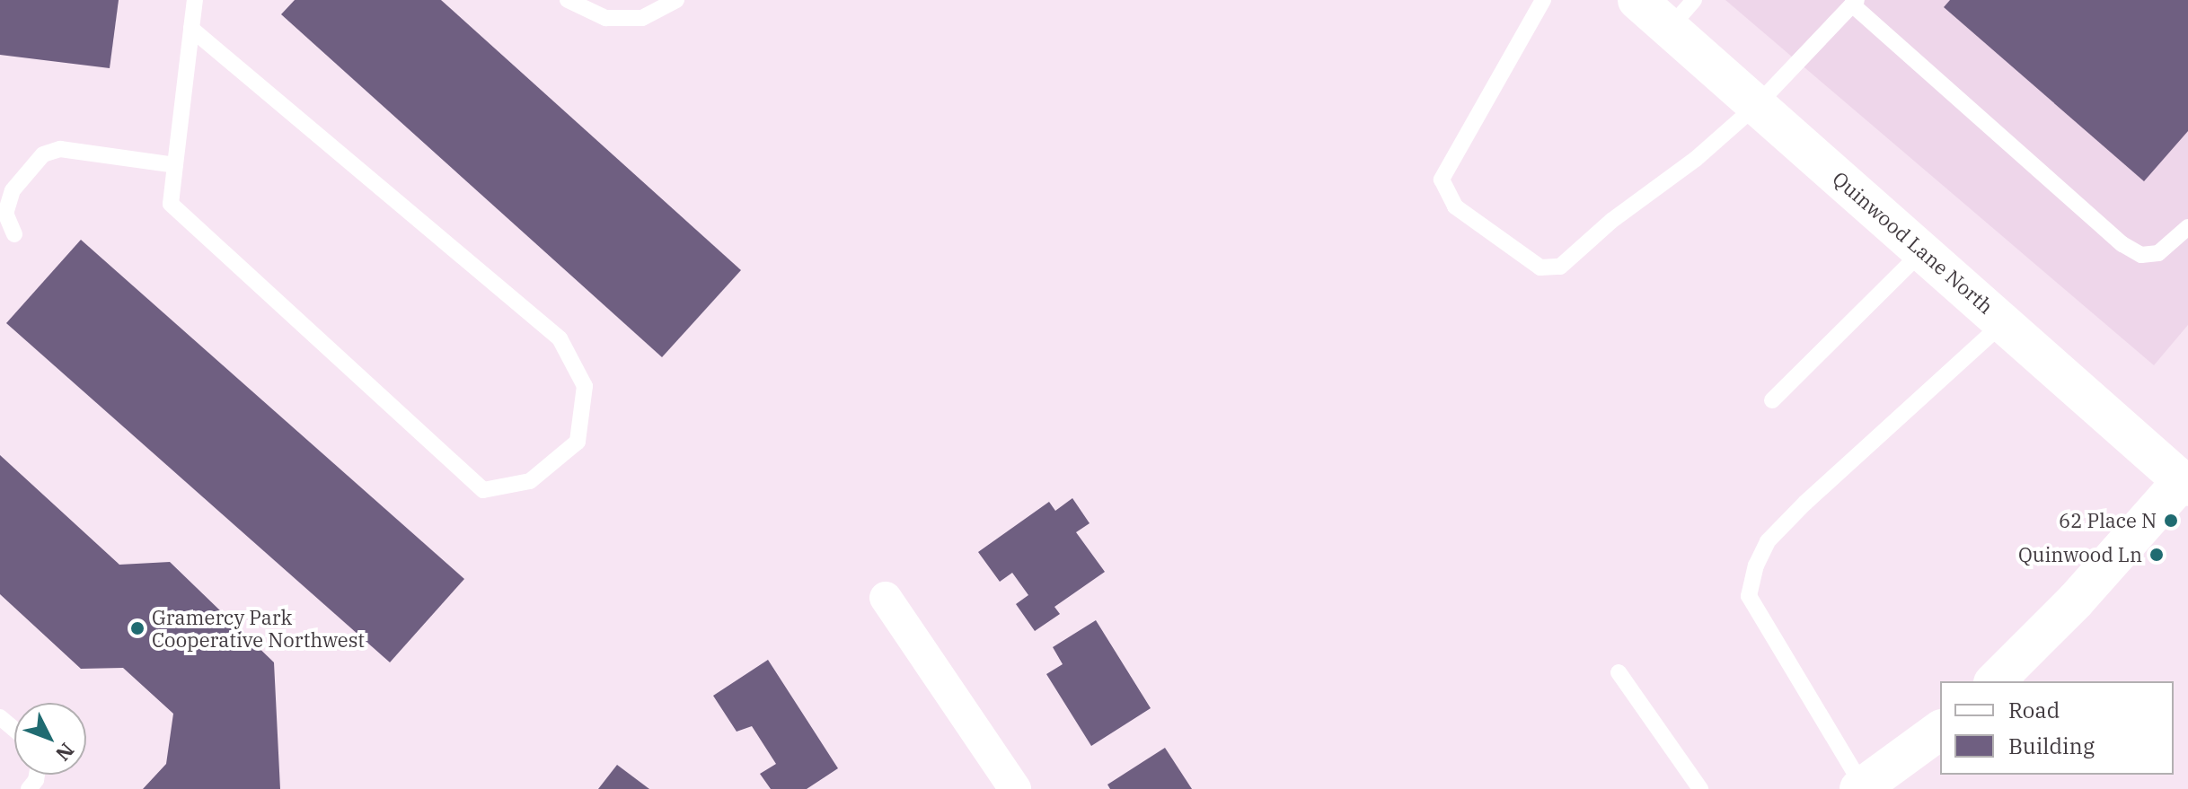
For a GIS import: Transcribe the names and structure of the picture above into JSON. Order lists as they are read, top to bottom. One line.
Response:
{"streets":{"street":["Quinwood Lane North"]},"places":["62 Place N","Quinwood Ln","Gramercy Park Cooperative Northwest"],"legend":["Road","Building"],"north":"bottom right"}
